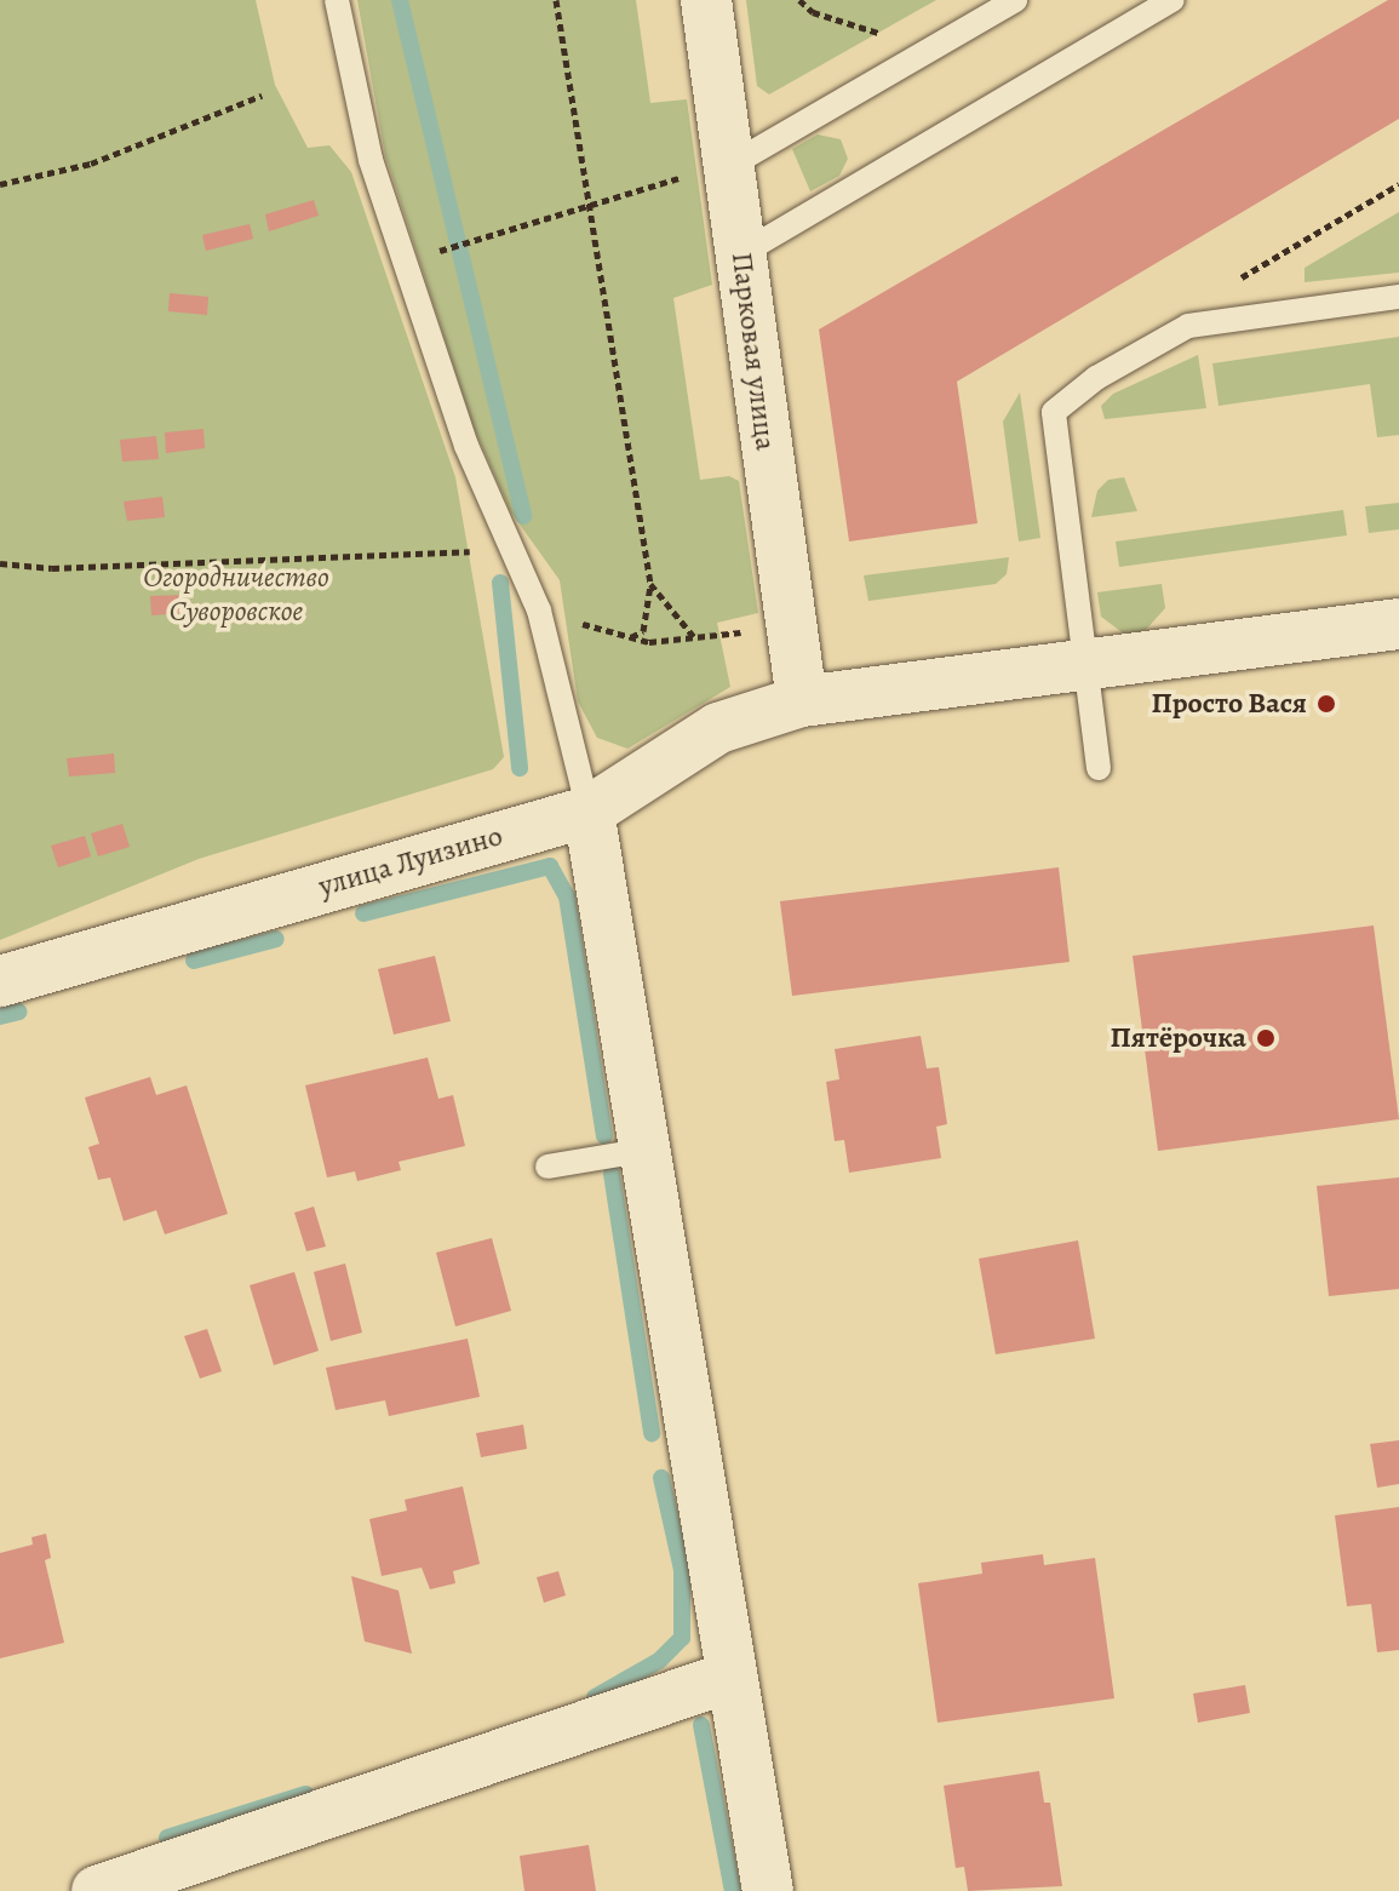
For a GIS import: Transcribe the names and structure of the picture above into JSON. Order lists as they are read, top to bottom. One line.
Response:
{"streets":{"street":["Парковая улица","улица Луизино"]},"crossings":[["Парковая улица","улица Луизино"]],"parks":["Огородничество Суворовское"],"places":["Просто Вася","Пятёрочка"]}
